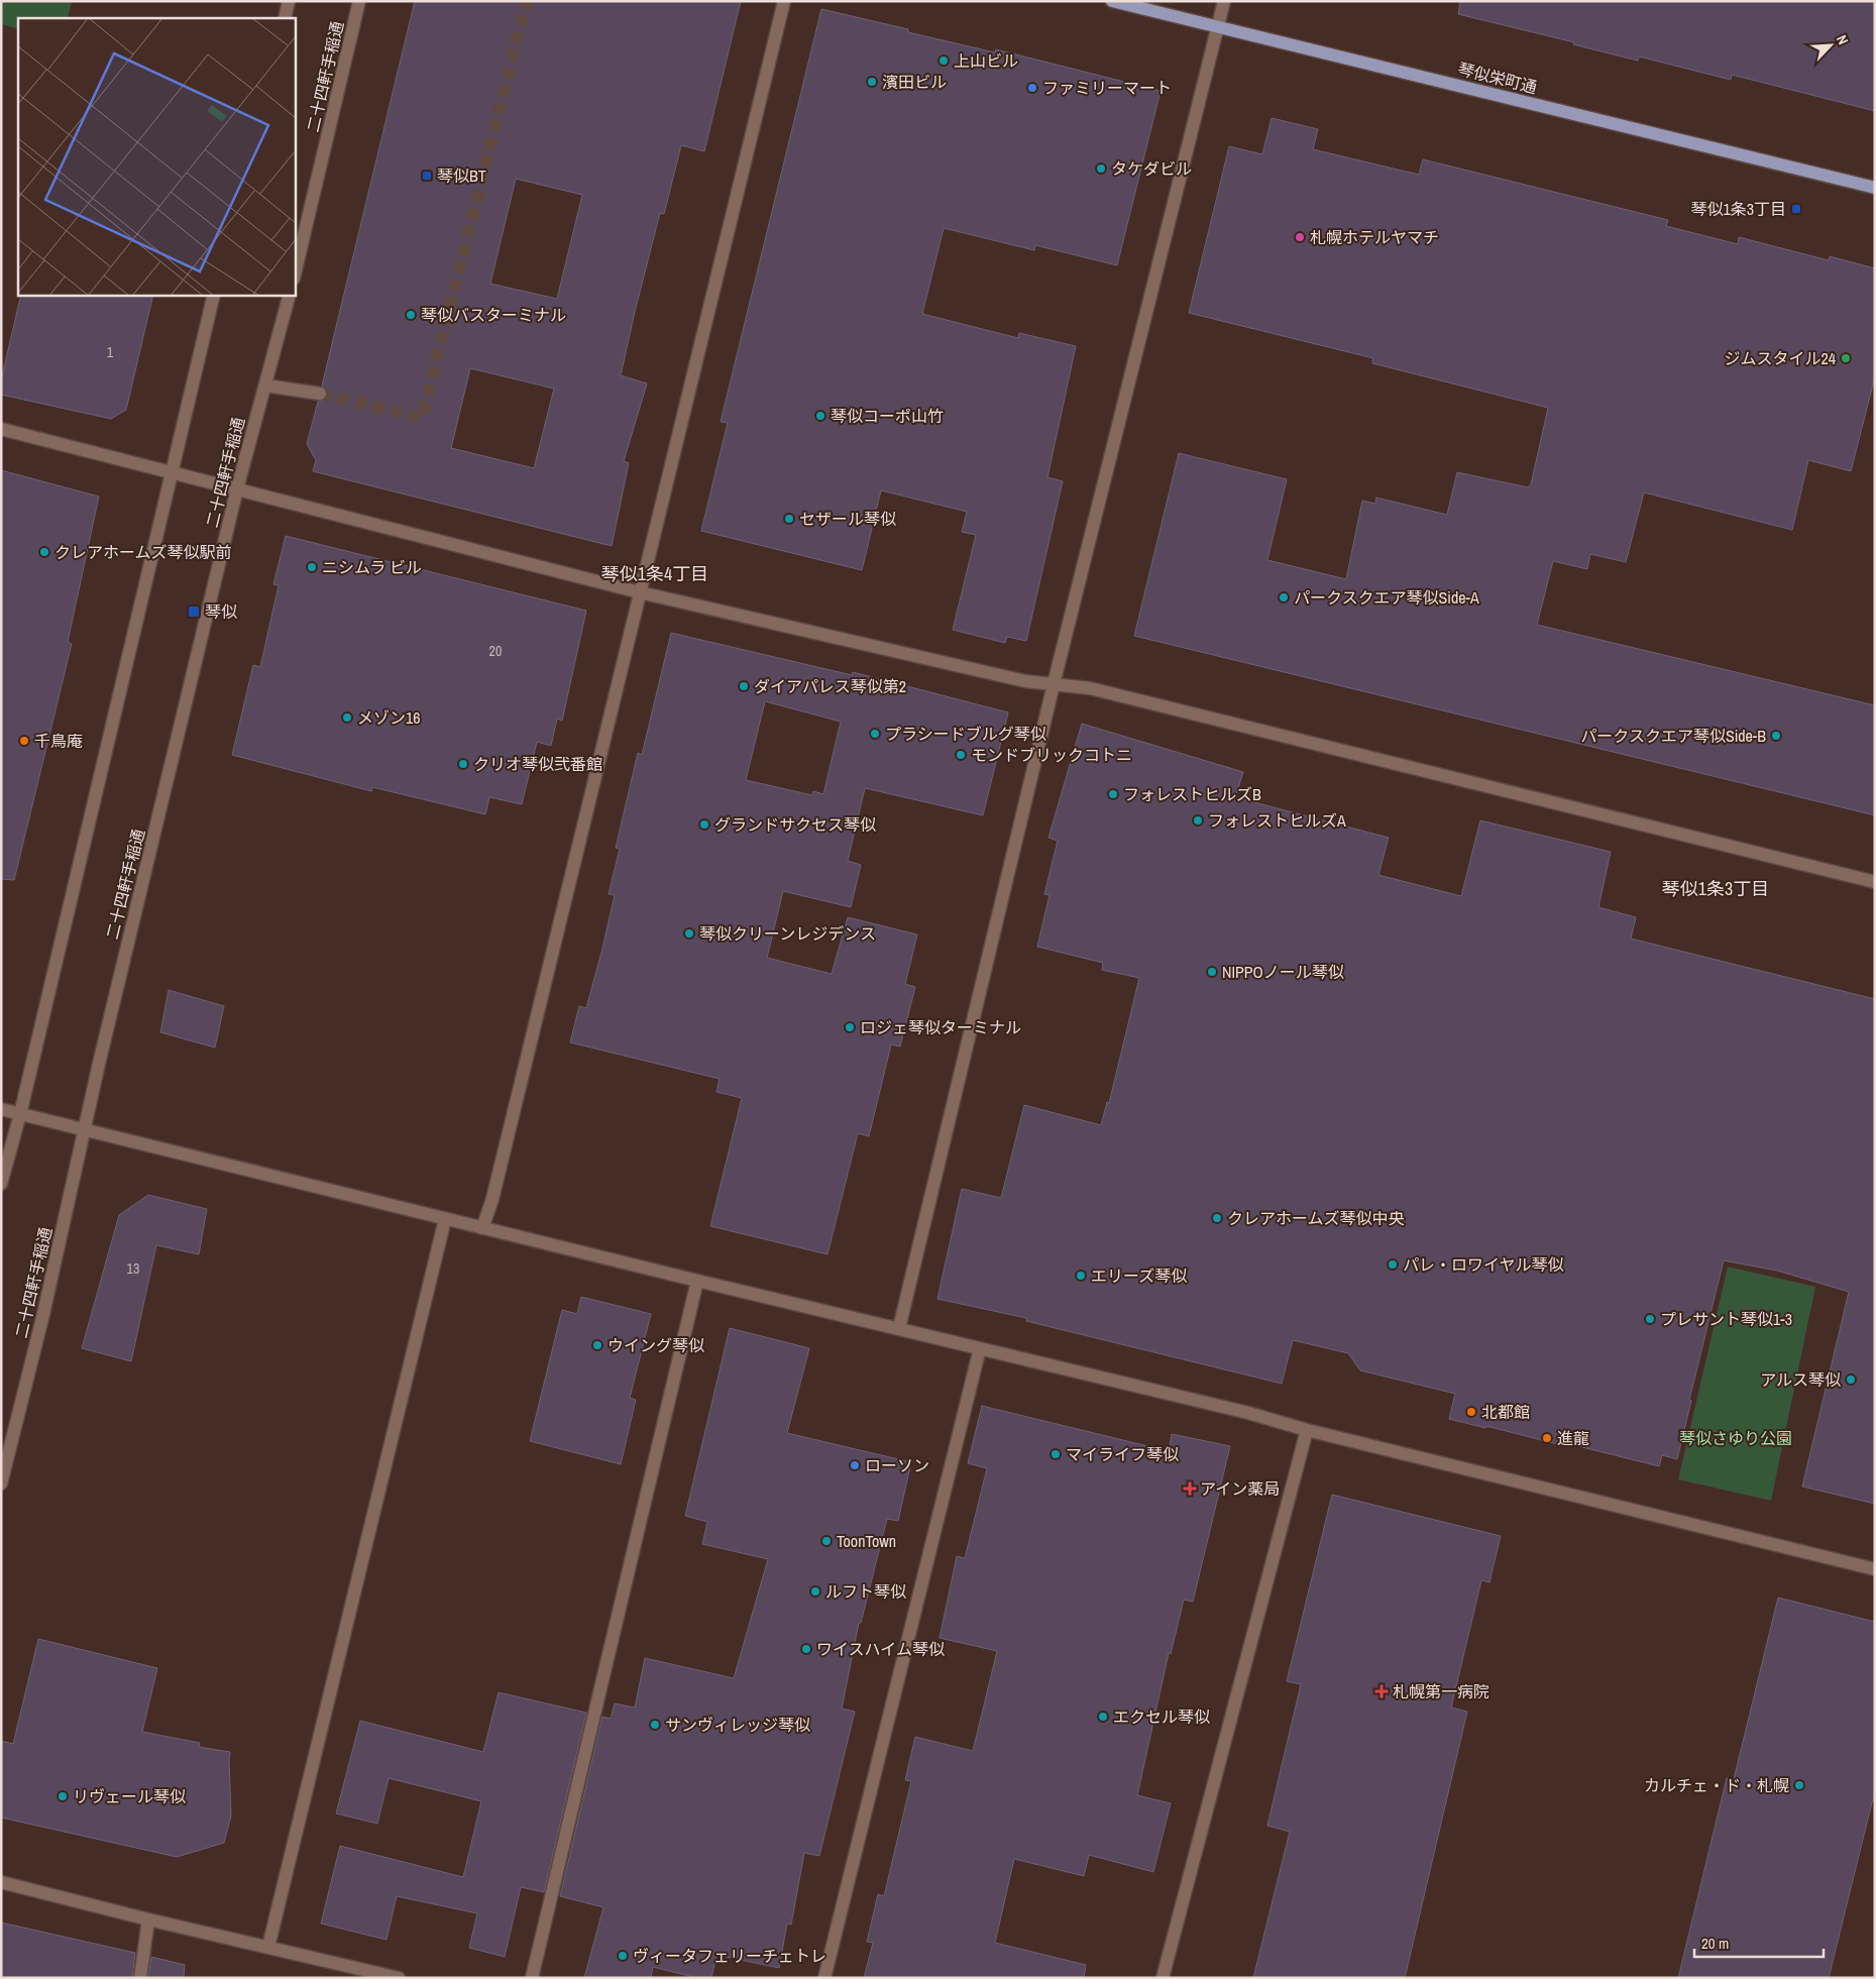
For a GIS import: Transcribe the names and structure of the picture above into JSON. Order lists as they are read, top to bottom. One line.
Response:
{"streets":{"main road":["琴似栄町通"],"street":["二十四軒手稲通"]},"districts":["琴似1条4丁目","琴似1条3丁目"],"parks":["琴似さゆり公園"],"places":{"other":["上山ビル","濱田ビル","ファミリーマート","タケダビル","札幌ホテルヤマチ","琴似バスターミナル","ジムスタイル24","琴似コーポ山竹","セザール琴似","クレアホームズ琴似駅前","ニシムラ ビル","パークスクエア琴似Side-A","ダイアパレス琴似第2","メゾン16","プラシードブルグ琴似","パークスクエア琴似Side-B","千鳥庵","モンドブリックコトニ","クリオ琴似弐番館","フォレストヒルズB","フォレストヒルズA","グランドサクセス琴似","琴似クリーンレジデンス","NIPPOノール琴似","ロジェ琴似ターミナル","クレアホームズ琴似中央","パレ・ロワイヤル琴似","エリーズ琴似","プレサント琴似1-3","ウイング琴似","アルス琴似","北都館","進龍","マイライフ琴似","ローソン","ToonTown","ルフト琴似","ワイスハイム琴似","エクセル琴似","サンヴィレッジ琴似","カルチェ・ド・札幌","リヴェール琴似","ヴィータフェリーチェトレ"],"transit":["琴似BT","琴似1条3丁目","琴似"],"health":["アイン薬局","札幌第一病院"]},"house_numbers":["1","20","13"],"scale_bar":"20 m","north":"top right"}
